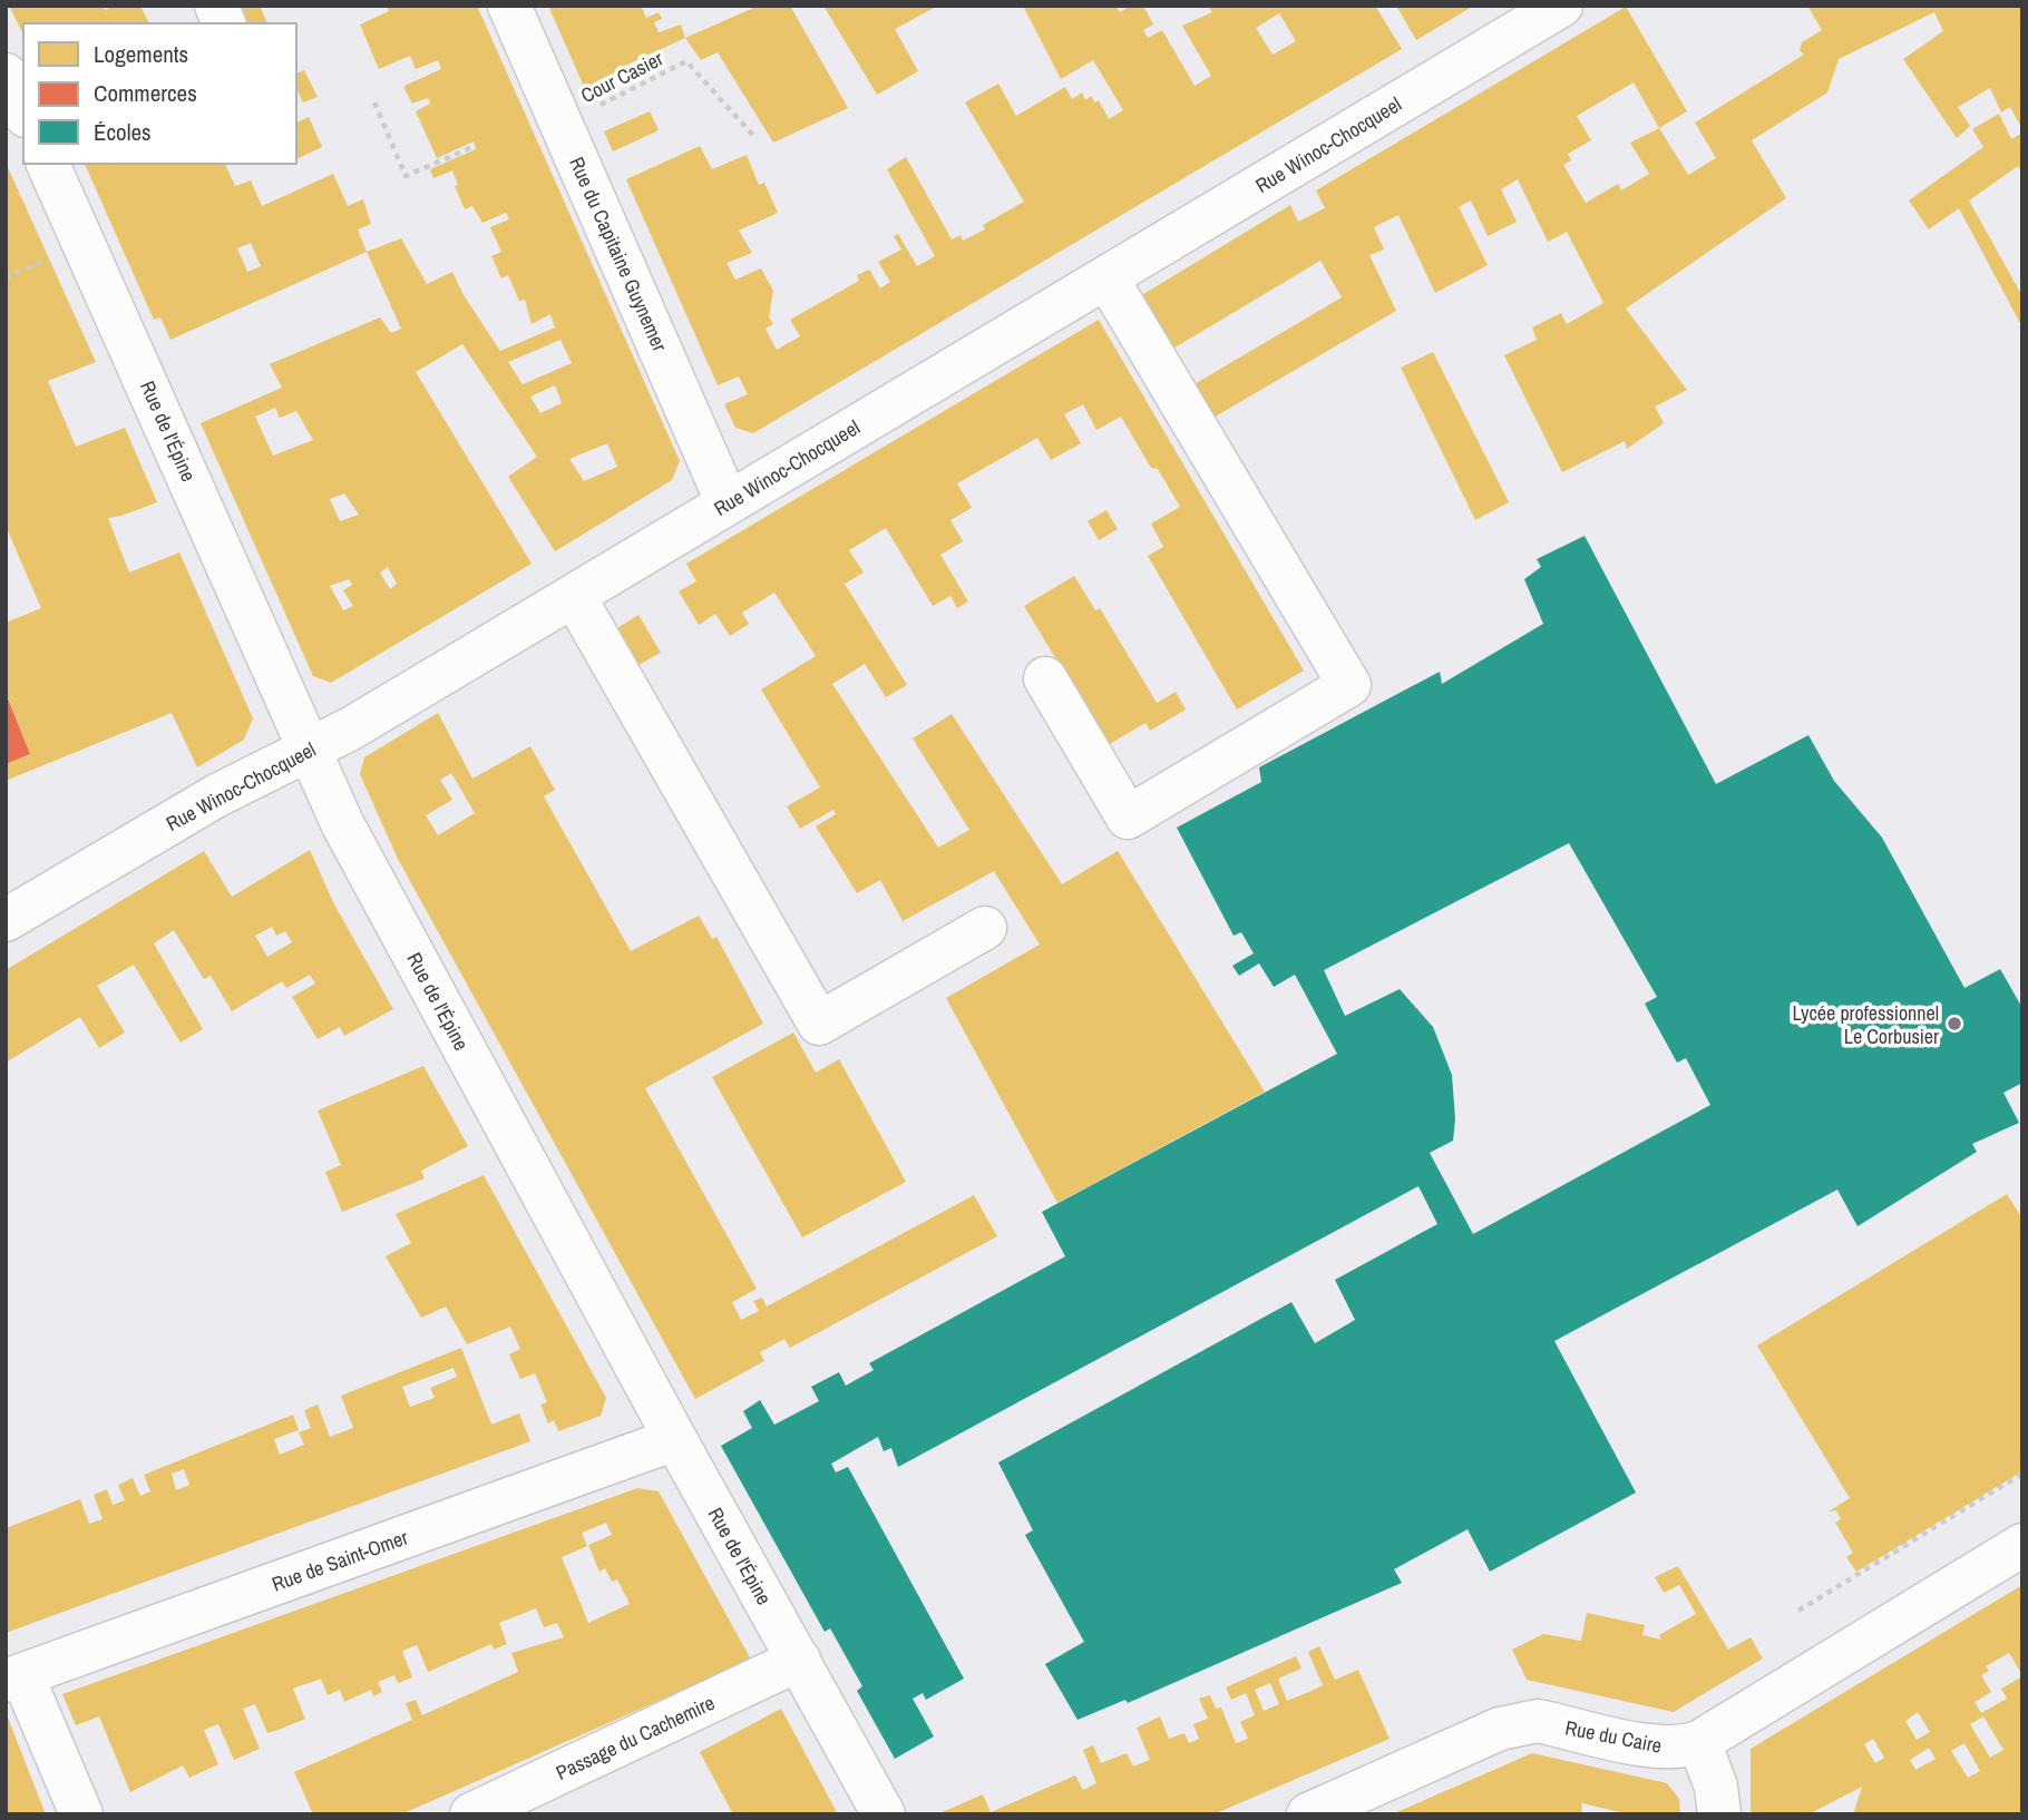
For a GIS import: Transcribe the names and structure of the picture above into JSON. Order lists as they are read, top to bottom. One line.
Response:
{"streets":{"street":["Rue Winoc-Chocqueel","Rue du Capitaine Guynemer","Rue de l'Épine","Rue de Saint-Omer","Rue du Caire","Passage du Cachemire"],"path":["Cour Casier"]},"crossings":[["Cour Casier","Rue du Capitaine Guynemer"],["Rue Winoc-Chocqueel","Rue du Capitaine Guynemer"],["Rue Winoc-Chocqueel","Rue de l'Épine"],["Rue de l'Épine","Rue de Saint-Omer"],["Rue de l'Épine","Passage du Cachemire"]],"places":["Lycée professionnel Le Corbusier"],"legend":["Logements","Commerces","Écoles"]}
